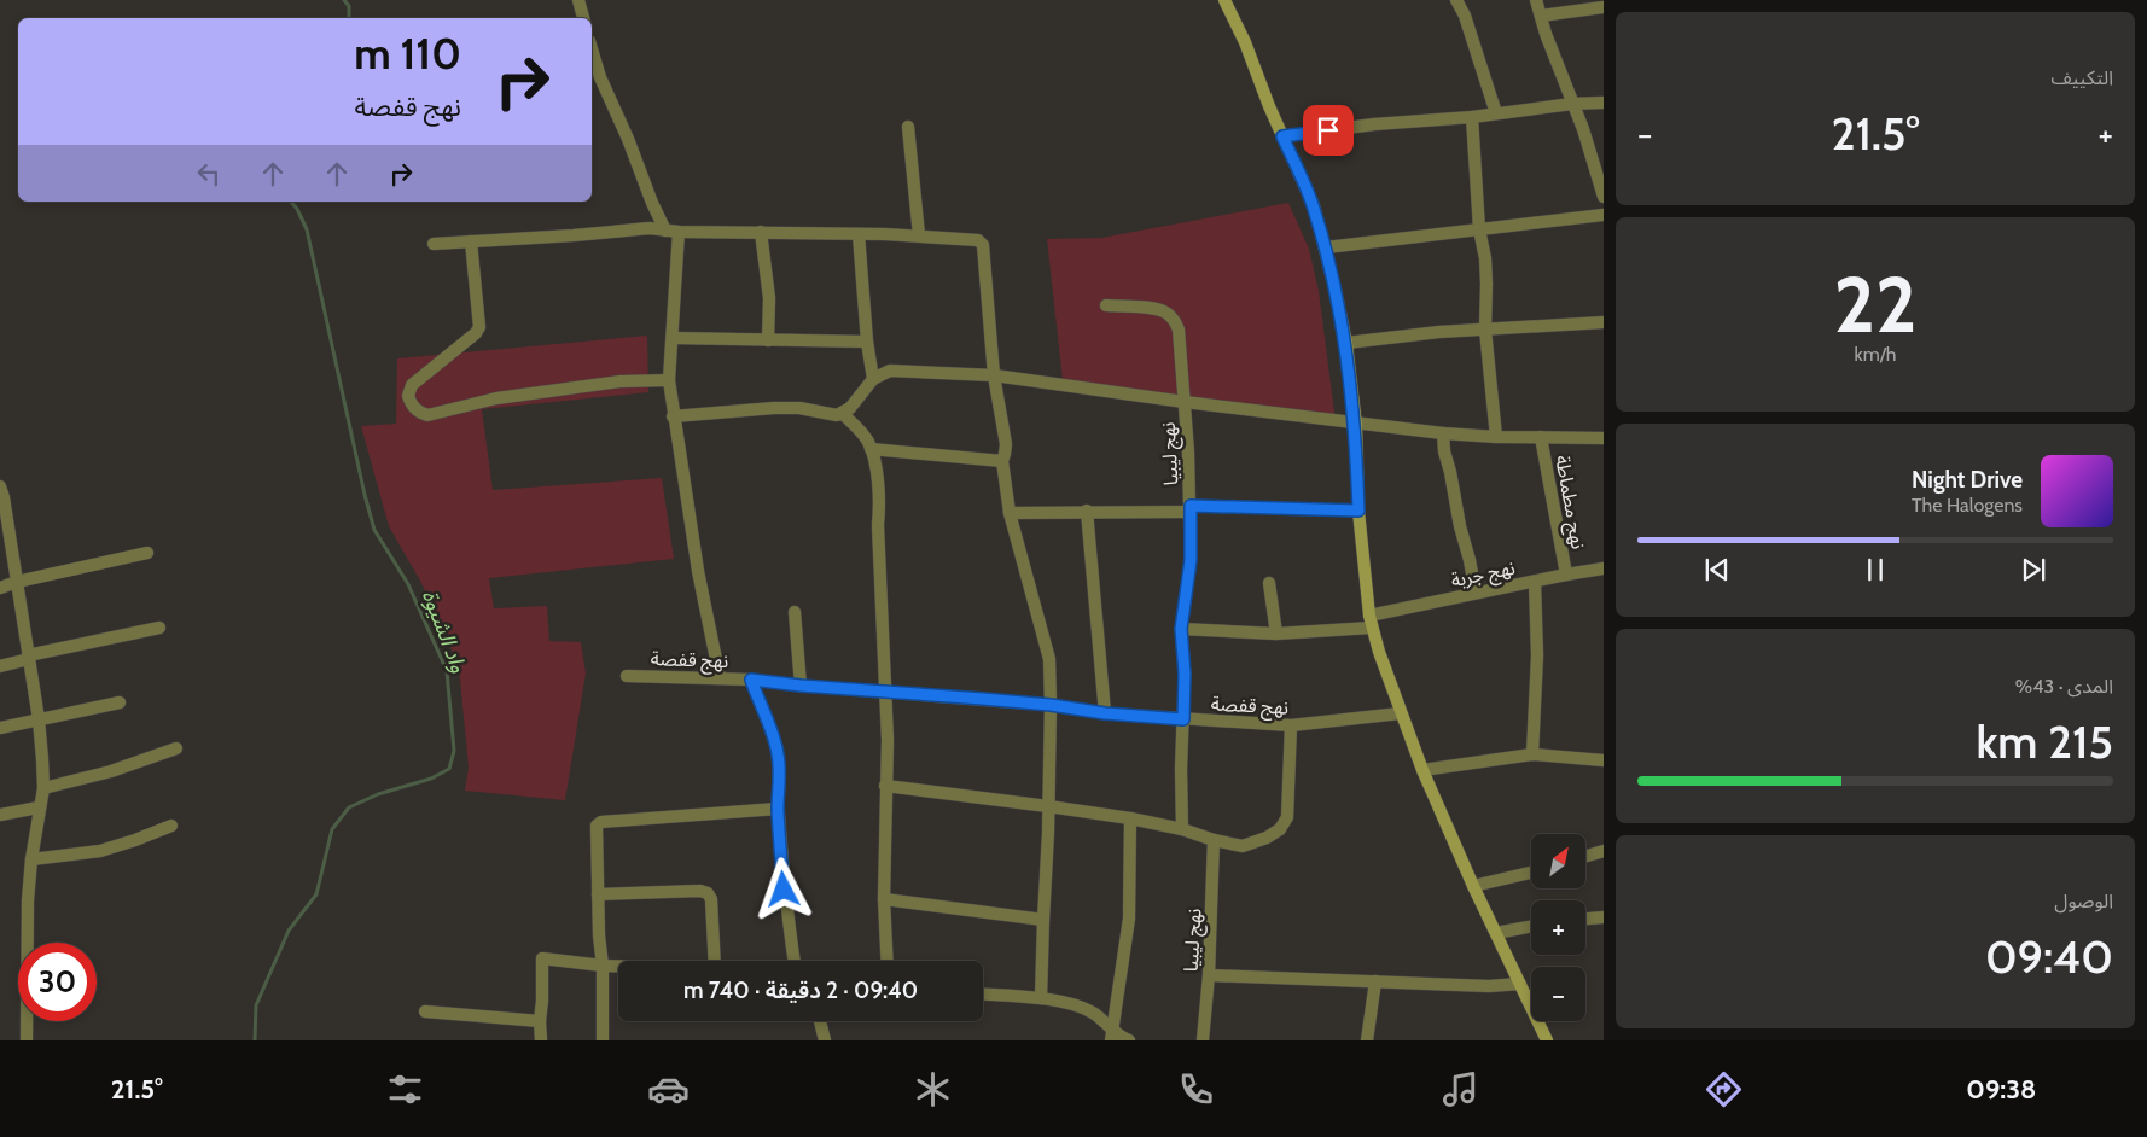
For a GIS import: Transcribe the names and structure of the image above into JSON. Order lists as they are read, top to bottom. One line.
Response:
{"streets":{"street":["نهج ليبيا","نهج مطماطة","نهج جربة","نهج قفصة"]},"crossings":[["نهج ليبيا","نهج جربة"],["نهج ليبيا","نهج قفصة"],["نهج مطماطة","نهج جربة"]],"water":["واد الشيوة"],"north":"top right","page":{"tile":["التكييف",["22","km/h"],["المدى · 43%","215 km"],["الوصول","09:40"]],"turn":["110 m","نهج قفصة"],"heat":["−","21.5°","+"],"song":["Night Drive","The Halogens"],"map_buttons":["+","−"],"limit":"30","trip":"09:40 · 2 دقيقة · 740 m","tabs":["09:38","21.5°"]}}
